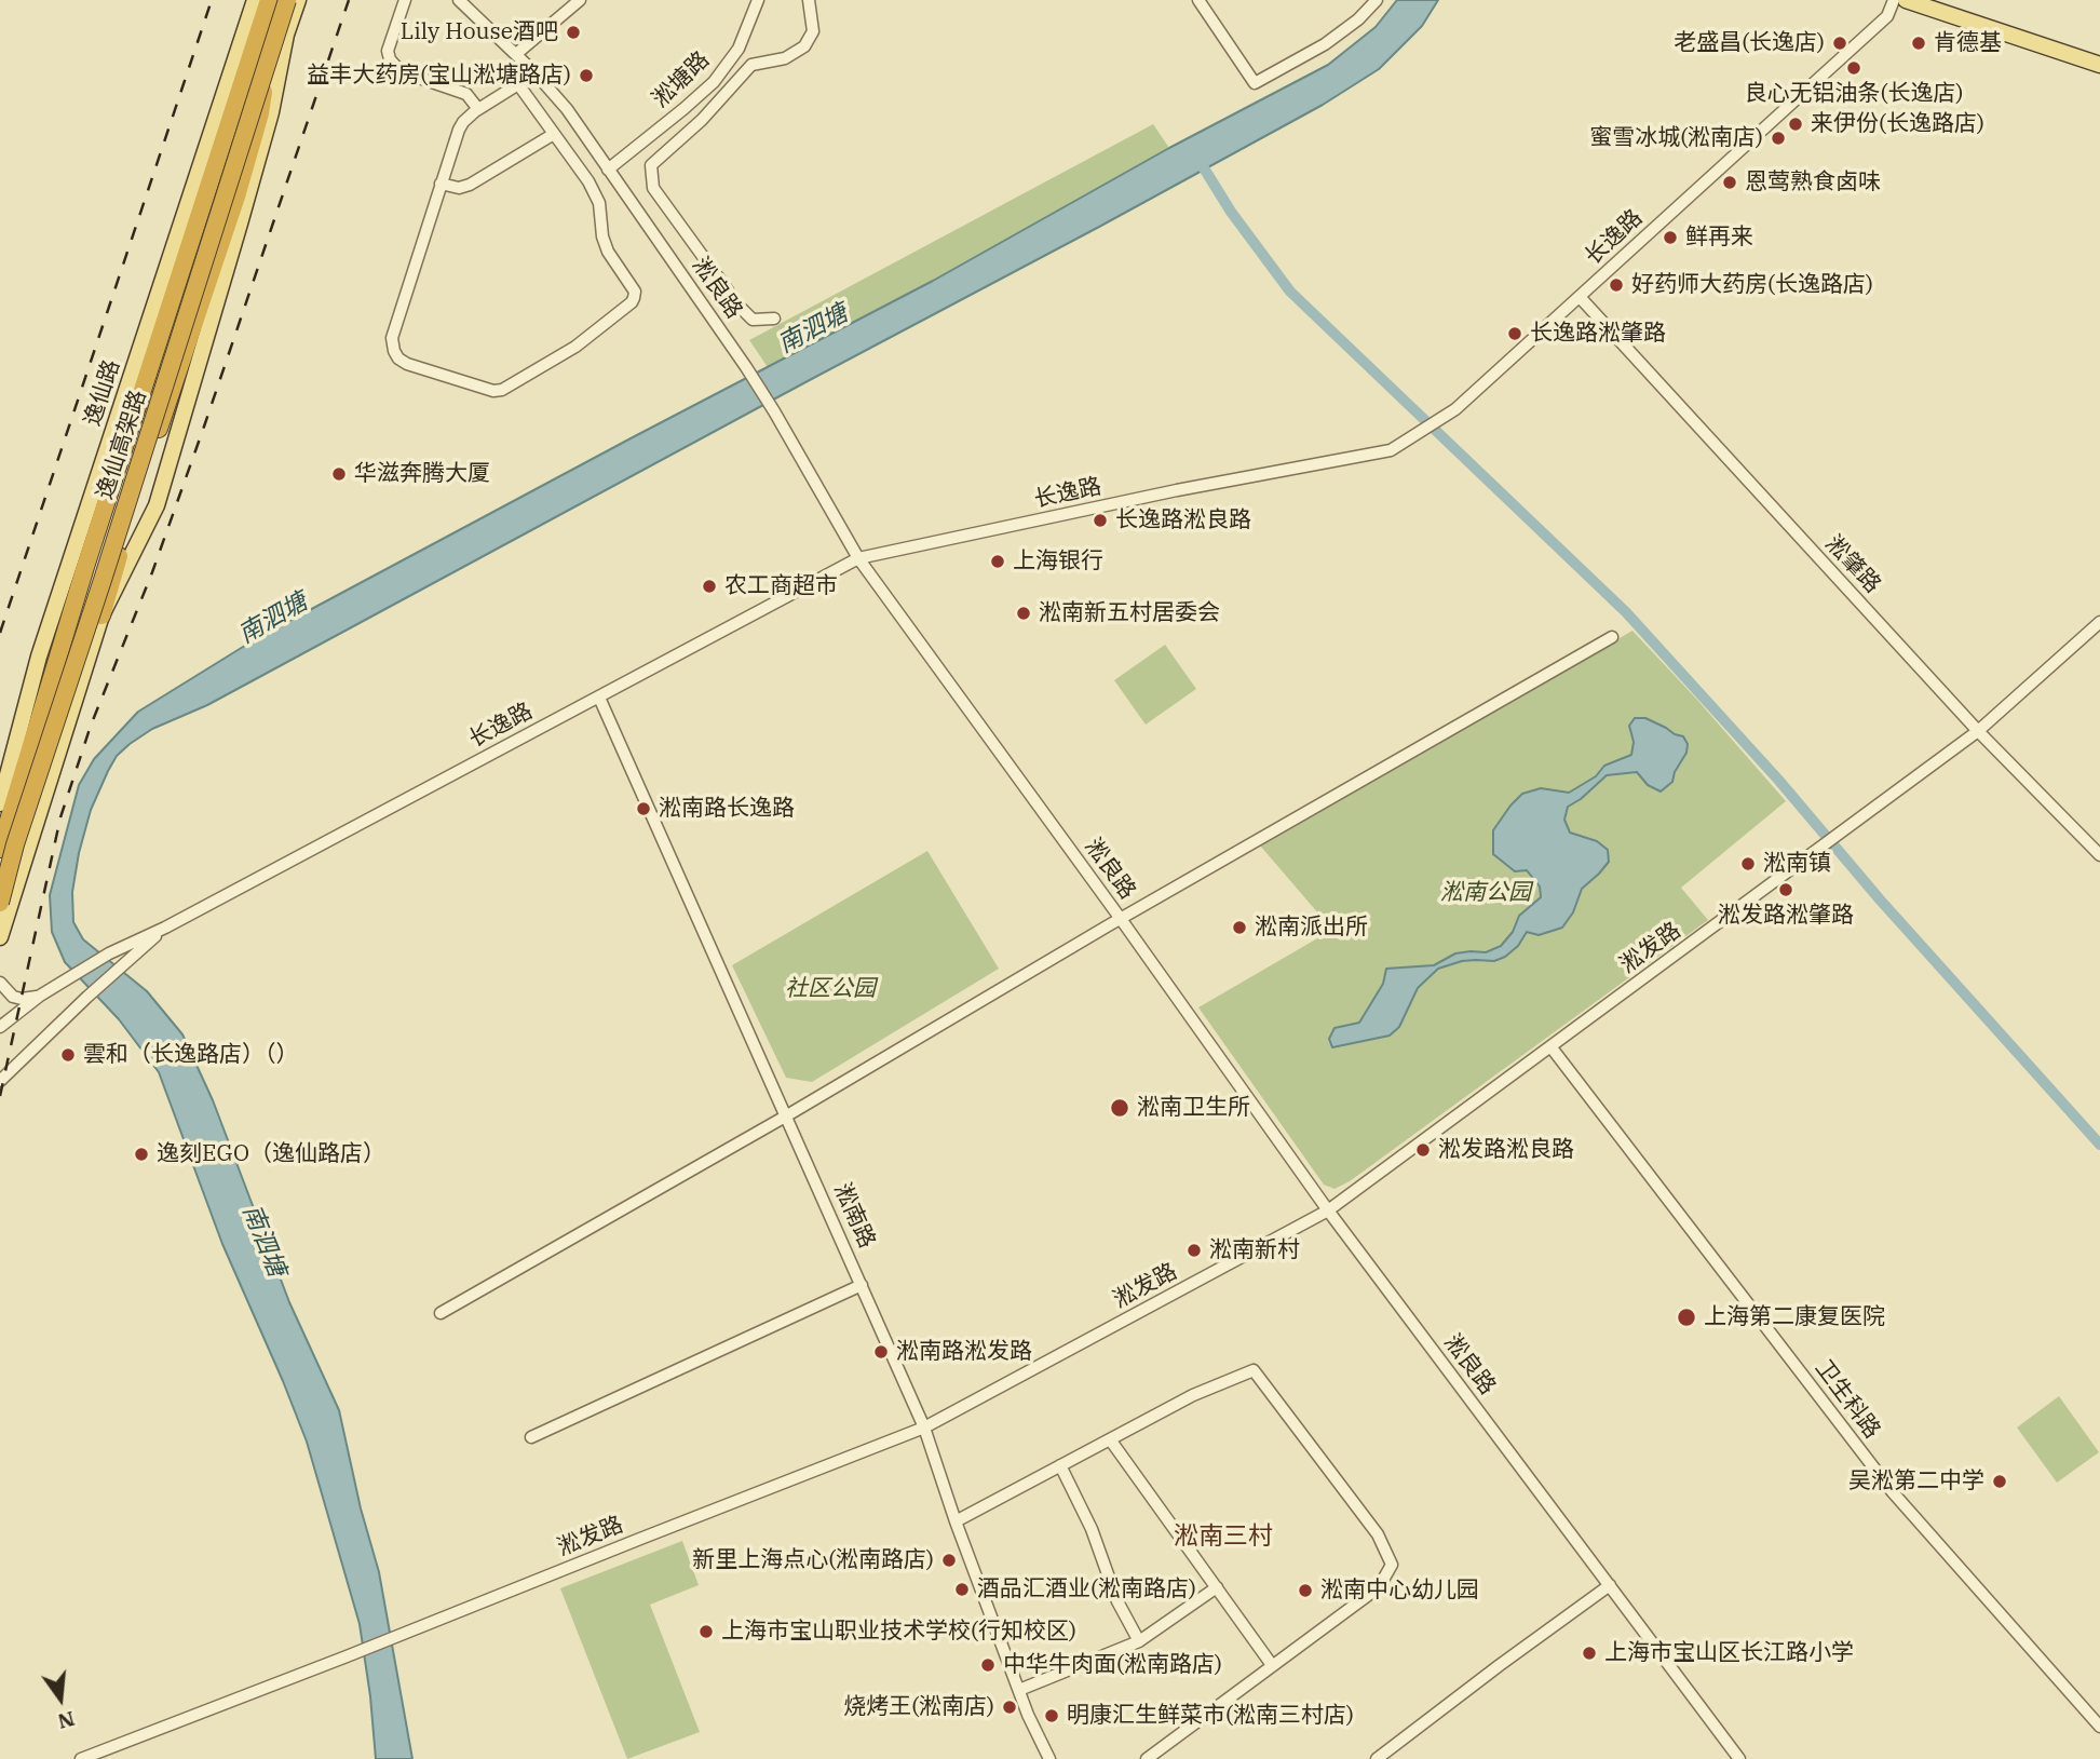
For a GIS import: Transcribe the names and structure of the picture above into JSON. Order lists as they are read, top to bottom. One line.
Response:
{"streets":{"highway":["逸仙高架路"],"main road":["逸仙路"],"street":["淞塘路","长逸路","淞良路","淞肇路","淞发路","淞南路","卫生科路"]},"crossings":[["淞塘路","淞良路"],["长逸路","淞良路"],["长逸路","淞肇路"],["长逸路","淞南路"],["淞良路","淞发路"],["淞肇路","淞发路"],["淞发路","淞南路"],["淞发路","卫生科路"]],"districts":["淞南三村"],"water":["南泗塘"],"parks":["淞南公园","社区公园"],"places":["Lily House酒吧","老盛昌(长逸店)","肯德基","良心无铝油条(长逸店)","益丰大药房(宝山淞塘路店)","来伊份(长逸路店)","蜜雪冰城(淞南店)","恩莺熟食卤味","鲜再来","好药师大药房(长逸路店)","长逸路淞肇路","华滋奔腾大厦","长逸路淞良路","上海银行","农工商超市","淞南新五村居委会","淞南路长逸路","淞南镇","淞发路淞肇路","淞南派出所","雲和（长逸路店）（）","淞南卫生所","淞发路淞良路","逸刻EGO（逸仙路店）","淞南新村","上海第二康复医院","淞南路淞发路","吴淞第二中学","新里上海点心(淞南路店)","酒品汇酒业(淞南路店)","淞南中心幼儿园","上海市宝山职业技术学校(行知校区)","上海市宝山区长江路小学","中华牛肉面(淞南路店)","烧烤王(淞南店)","明康汇生鲜菜市(淞南三村店)"],"north":"bottom"}
